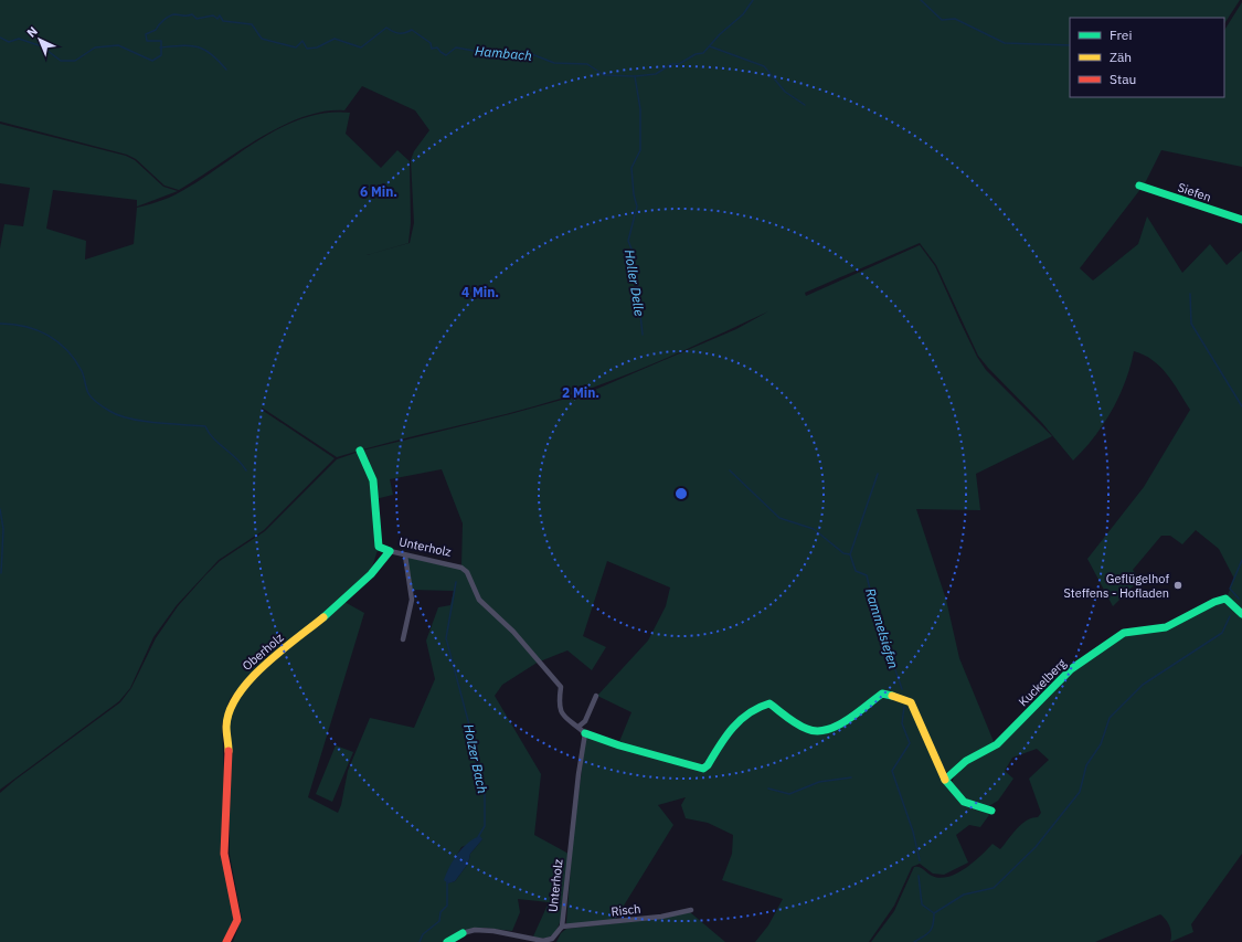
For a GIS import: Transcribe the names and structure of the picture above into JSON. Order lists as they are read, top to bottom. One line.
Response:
{"streets":{"street":["Siefen","Unterholz","Oberholz","Kuckelberg","Risch"]},"crossings":[["Unterholz","Oberholz"],["Unterholz","Risch"]],"water":["Hambach","Holler Delle","Rammelsiefen","Holzer Bach"],"places":["Geflügelhof Steffens - Hofladen"],"legend":["Frei","Zäh","Stau"],"north":"top left","rings":["6 Min.","4 Min.","2 Min."]}
